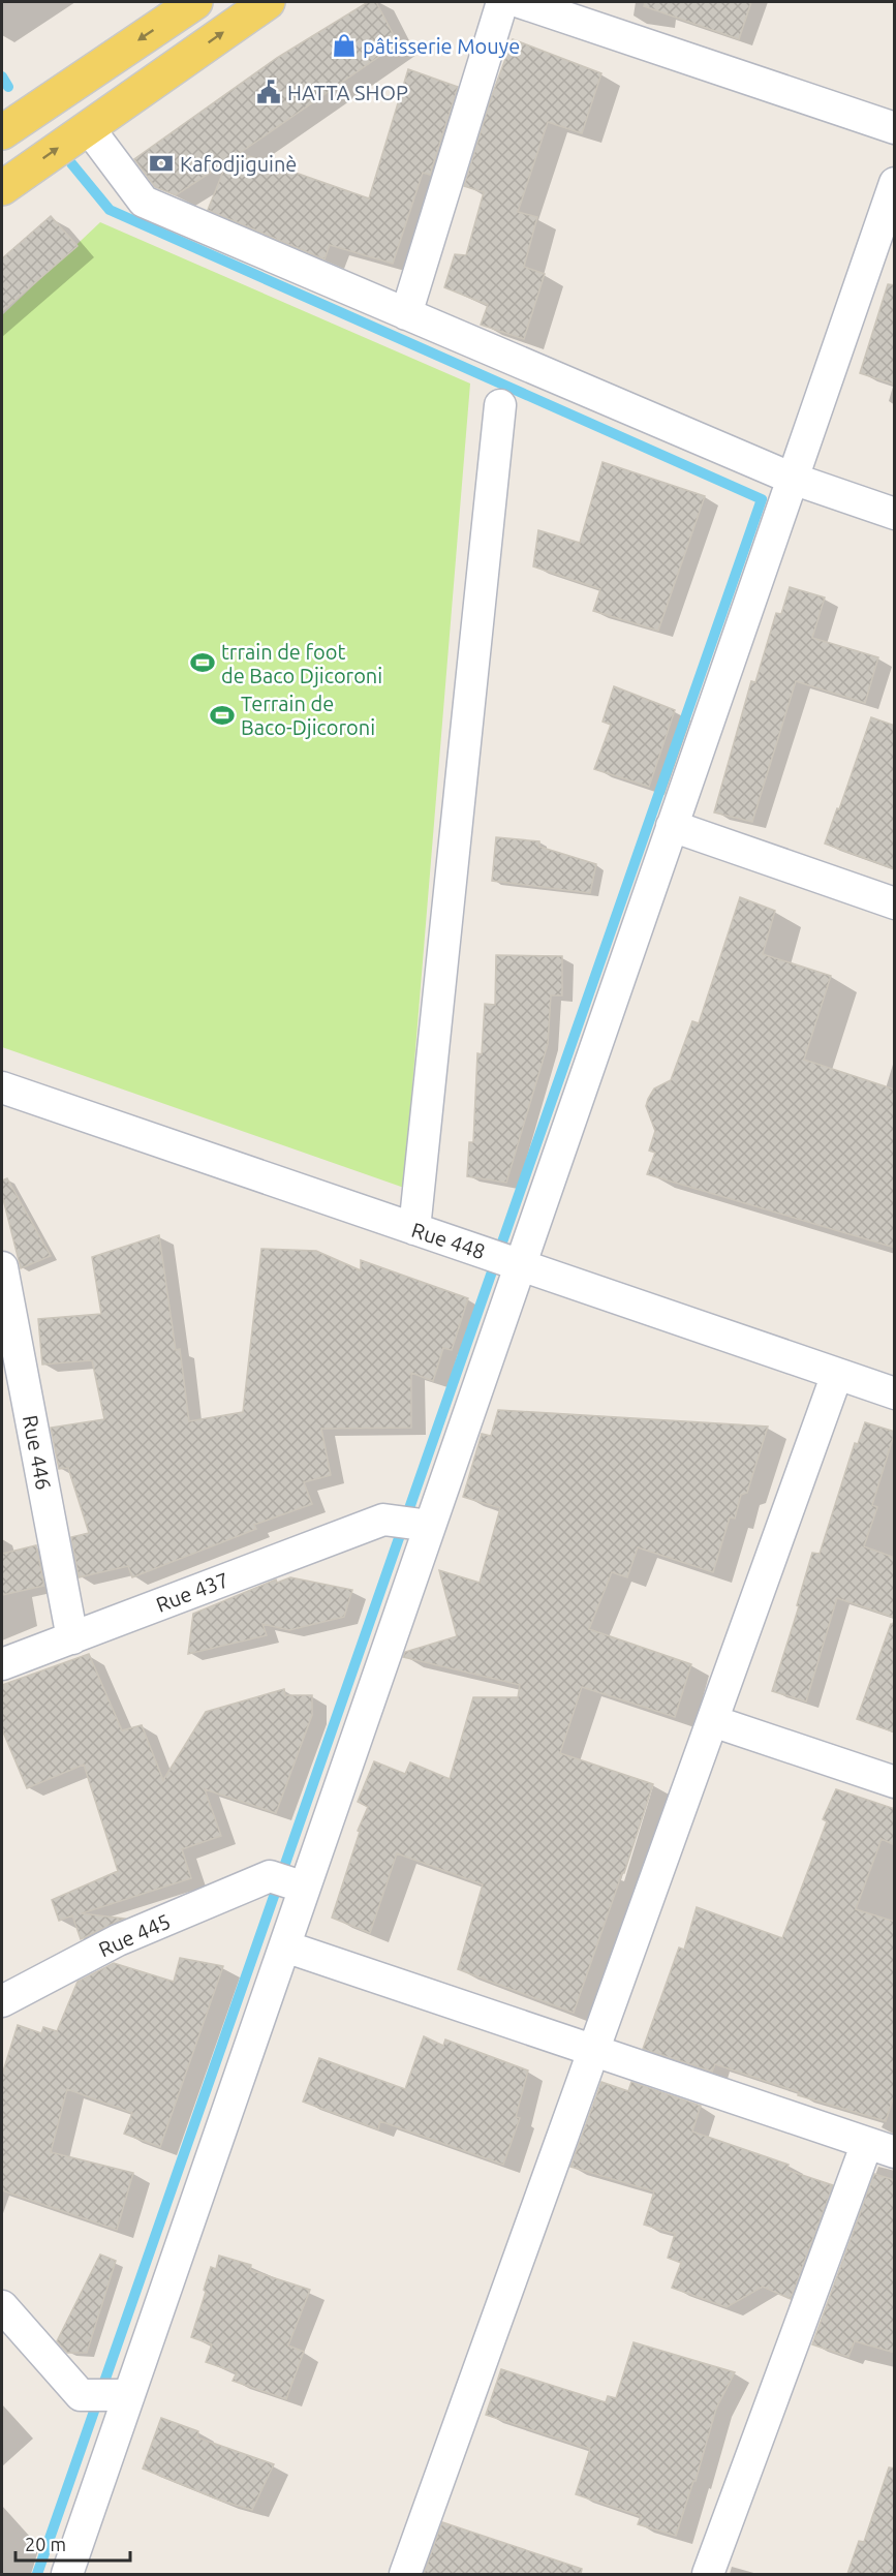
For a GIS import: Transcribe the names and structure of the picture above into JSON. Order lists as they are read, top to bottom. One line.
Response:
{"streets":{"street":["Rue 448","Rue 446","Rue 437","Rue 445"]},"crossings":[["Rue 446","Rue 437"]],"places":{"shop":["pâtisserie Mouye"],"public building":["HATTA SHOP"],"bank":["Kafodjiguinè"],"sports":["trrain de foot de Baco Djicoroni","Terrain de Baco-Djicoroni"]},"scale_bar":"20 m"}
